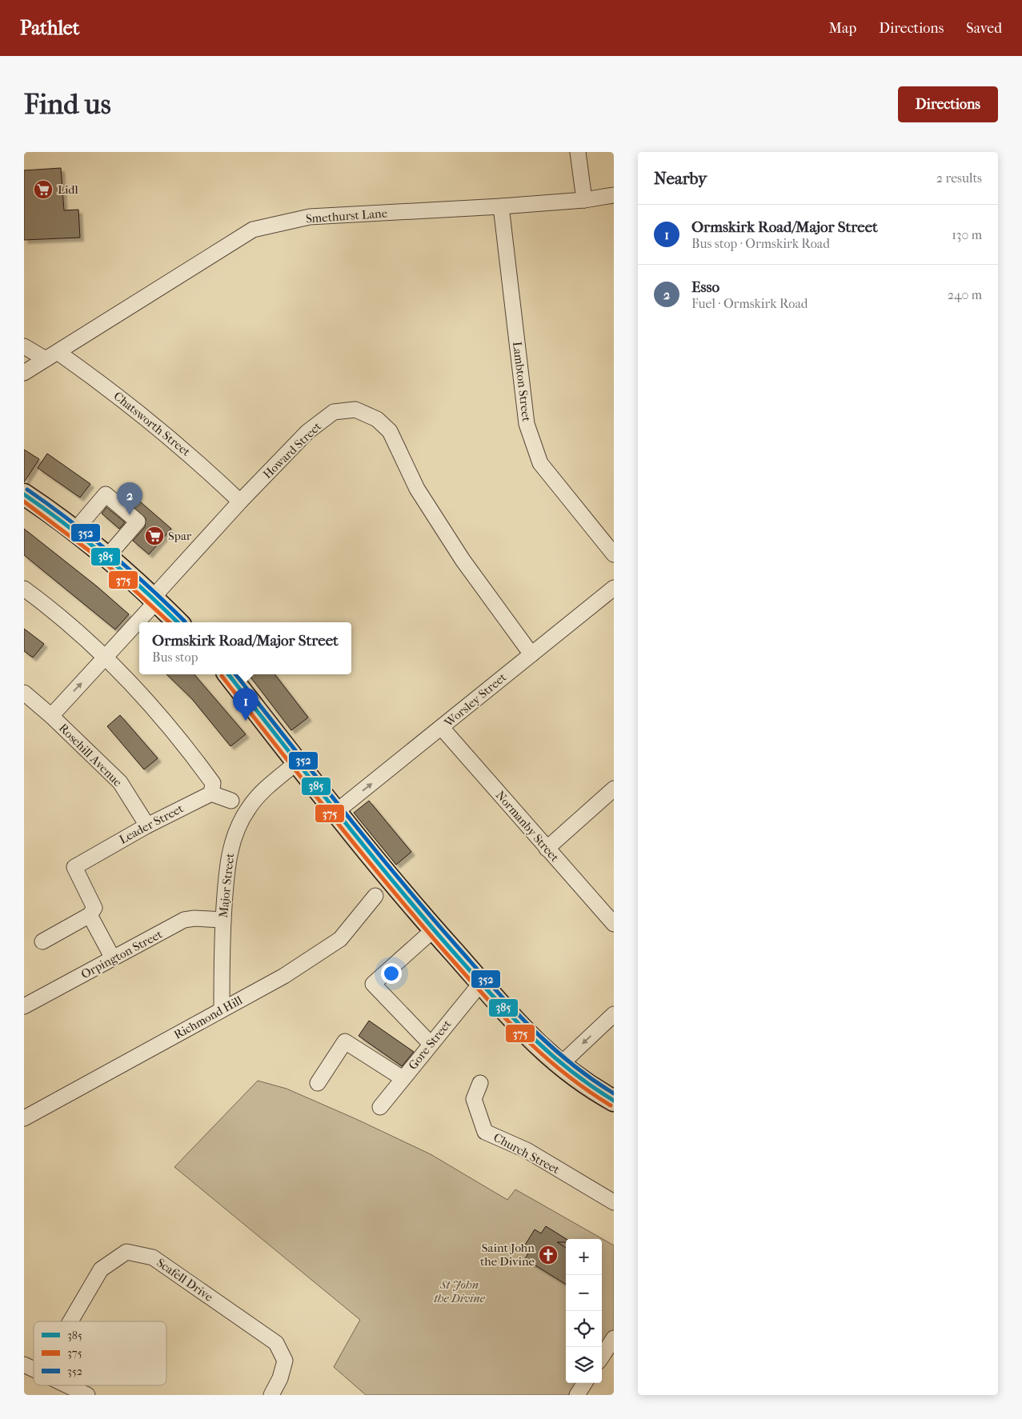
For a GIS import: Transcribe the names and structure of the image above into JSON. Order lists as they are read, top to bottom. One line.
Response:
{"streets":{"street":["Smethurst Lane","Lambton Street","Chatsworth Street","Howard Street","Worsley Street","Rosehill Avenue","Leader Street","Normanby Street","Major Street","Orpington Street","Richmond Hill","Gore Street","Church Street","Scafell Drive"]},"crossings":[["Smethurst Lane","Lambton Street"],["Smethurst Lane","Chatsworth Street"],["Chatsworth Street","Howard Street"],["Howard Street","Worsley Street"],["Howard Street","Rosehill Avenue"],["Worsley Street","Normanby Street"],["Rosehill Avenue","Leader Street"],["Major Street","Orpington Street"],["Major Street","Richmond Hill"]],"one_way":["Worsley Street"],"parks":["St John the Divine"],"places":{"supermarket":["Lidl","Spar"],"church":["Saint John the Divine"]},"lines":["transit line 352","transit line 385","transit line 375"],"legend":["385","375","352"],"page":{"header":"Pathlet","nav":["Map","Directions","Saved"],"buttons":"Directions","title":"Find us","heading":["Nearby","2 results"],"list":[{"mark":"1","name":"Ormskirk Road/Major Street","note":"Bus stop · Ormskirk Road","value":"130 m"},{"mark":"2","name":"Esso","note":"Fuel · Ormskirk Road","value":"240 m"}],"pins":["2","1"],"popup":["Ormskirk Road/Major Street","Bus stop"],"map_buttons":["+","−"]}}
